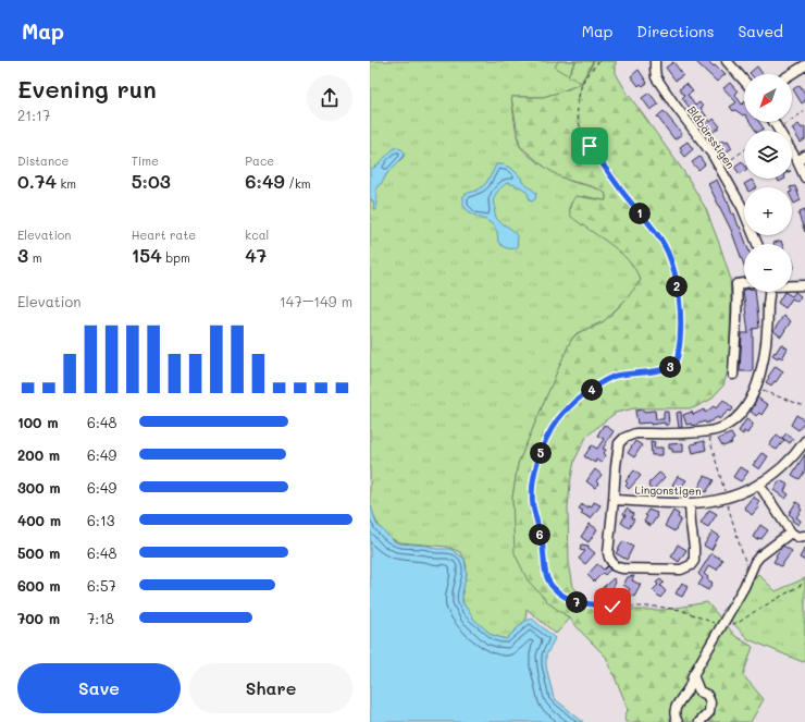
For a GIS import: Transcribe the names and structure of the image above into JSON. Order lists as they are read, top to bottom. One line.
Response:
{"streets":{"street":["Blåbärsstigen","Lingonstigen"]},"north":"bottom left","page":{"header":"Map","nav":["Map","Directions","Saved"],"heading":["Evening run","21:17"],"map_buttons":["+","−"],"stats":[["Distance","0.74 km"],["Time","5:03"],["Pace","6:49 /km"],["Elevation","3 m"],["Heart rate","154 bpm"],["kcal","47"]],"pins":["1","2","3","4","5","6","7"],"chart":["Elevation","147–149 m"],"list":[{"name":"100 m","note":"6:48"},{"name":"200 m","note":"6:49"},{"name":"300 m","note":"6:49"},{"name":"400 m","note":"6:13"},{"name":"500 m","note":"6:48"},{"name":"600 m","note":"6:57"},{"name":"700 m","note":"7:18"}],"buttons":["Save","Share"]}}
